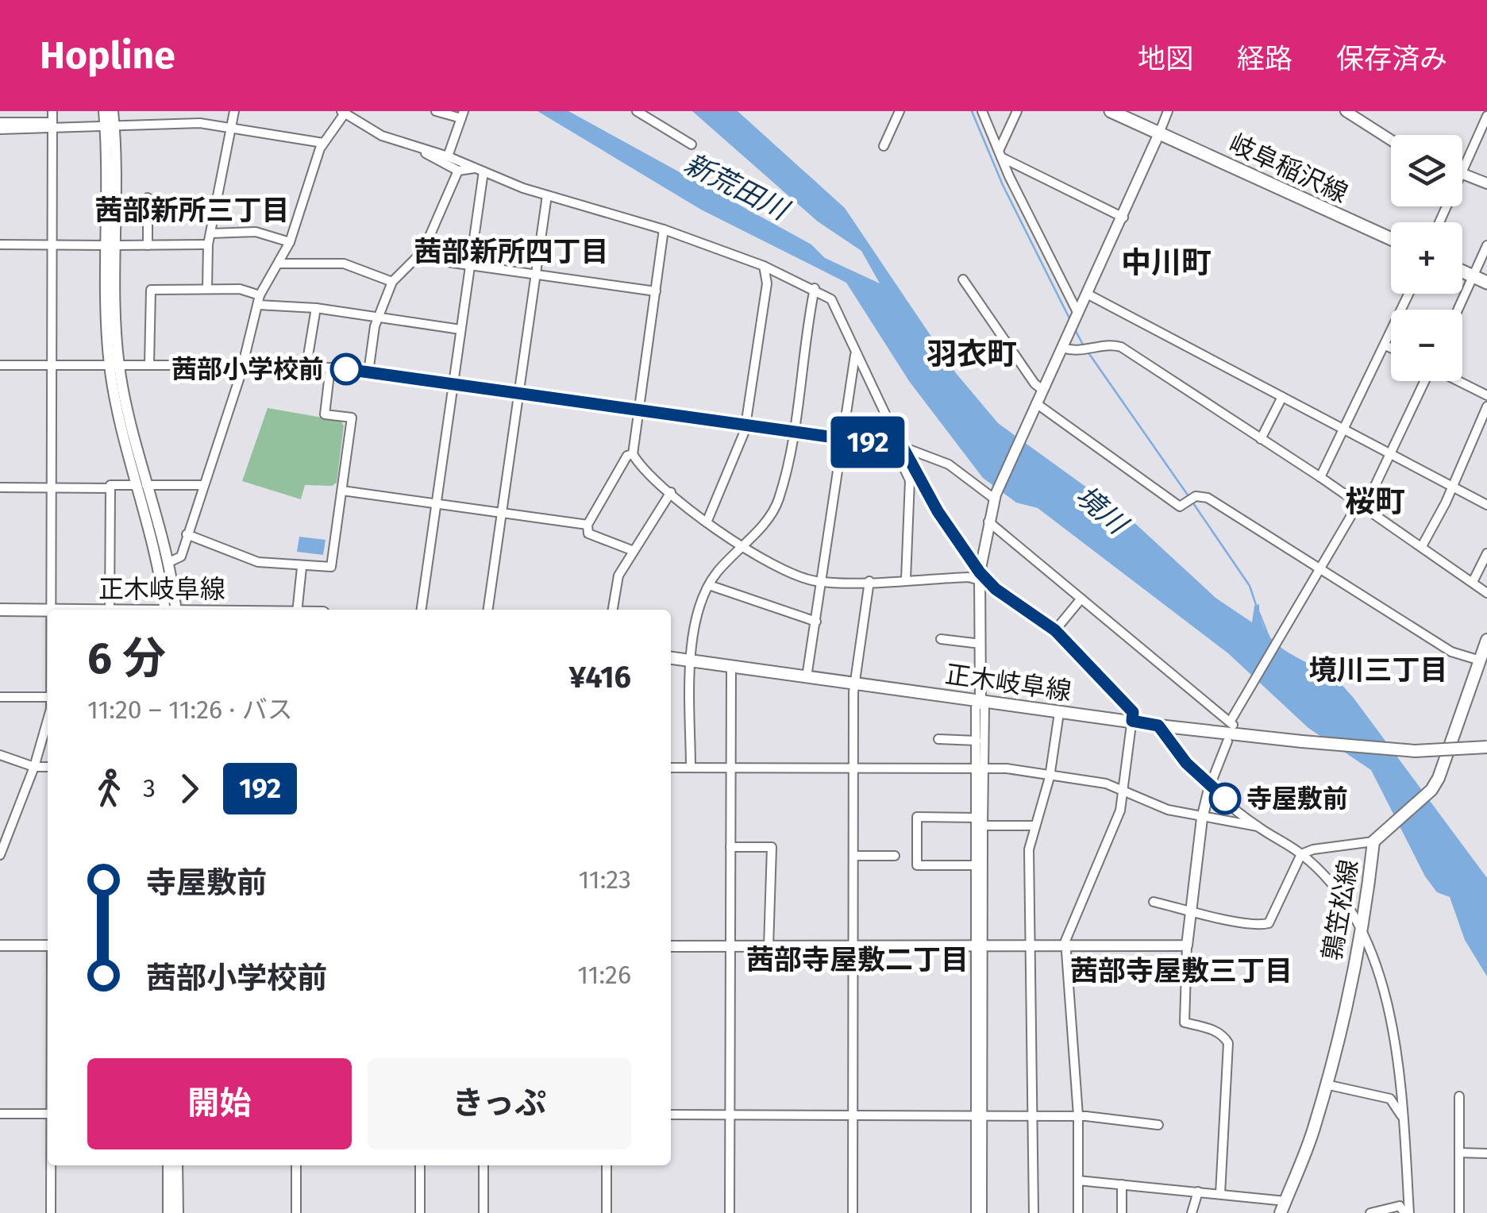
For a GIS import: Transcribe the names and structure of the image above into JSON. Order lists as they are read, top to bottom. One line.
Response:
{"streets":{"main road":["岐阜稲沢線","正木岐阜線","鶉笠松線"]},"districts":["茜部新所三丁目","茜部新所四丁目","中川町","羽衣町","桜町","境川三丁目","茜部寺屋敷二丁目","茜部寺屋敷三丁目"],"water":["新荒田川","境川"],"places":["茜部小学校前","寺屋敷前"],"lines":["bus line 192"],"page":{"header":"Hopline","nav":["地図","経路","保存済み"],"on_map":"192","map_buttons":["+","−"],"heading":["6 分","11:20 – 11:26 · バス","¥416"],"legs":["3","192"],"list":[{"name":"寺屋敷前","value":"11:23"},{"name":"茜部小学校前","value":"11:26"}],"buttons":["開始","きっぷ"]}}
